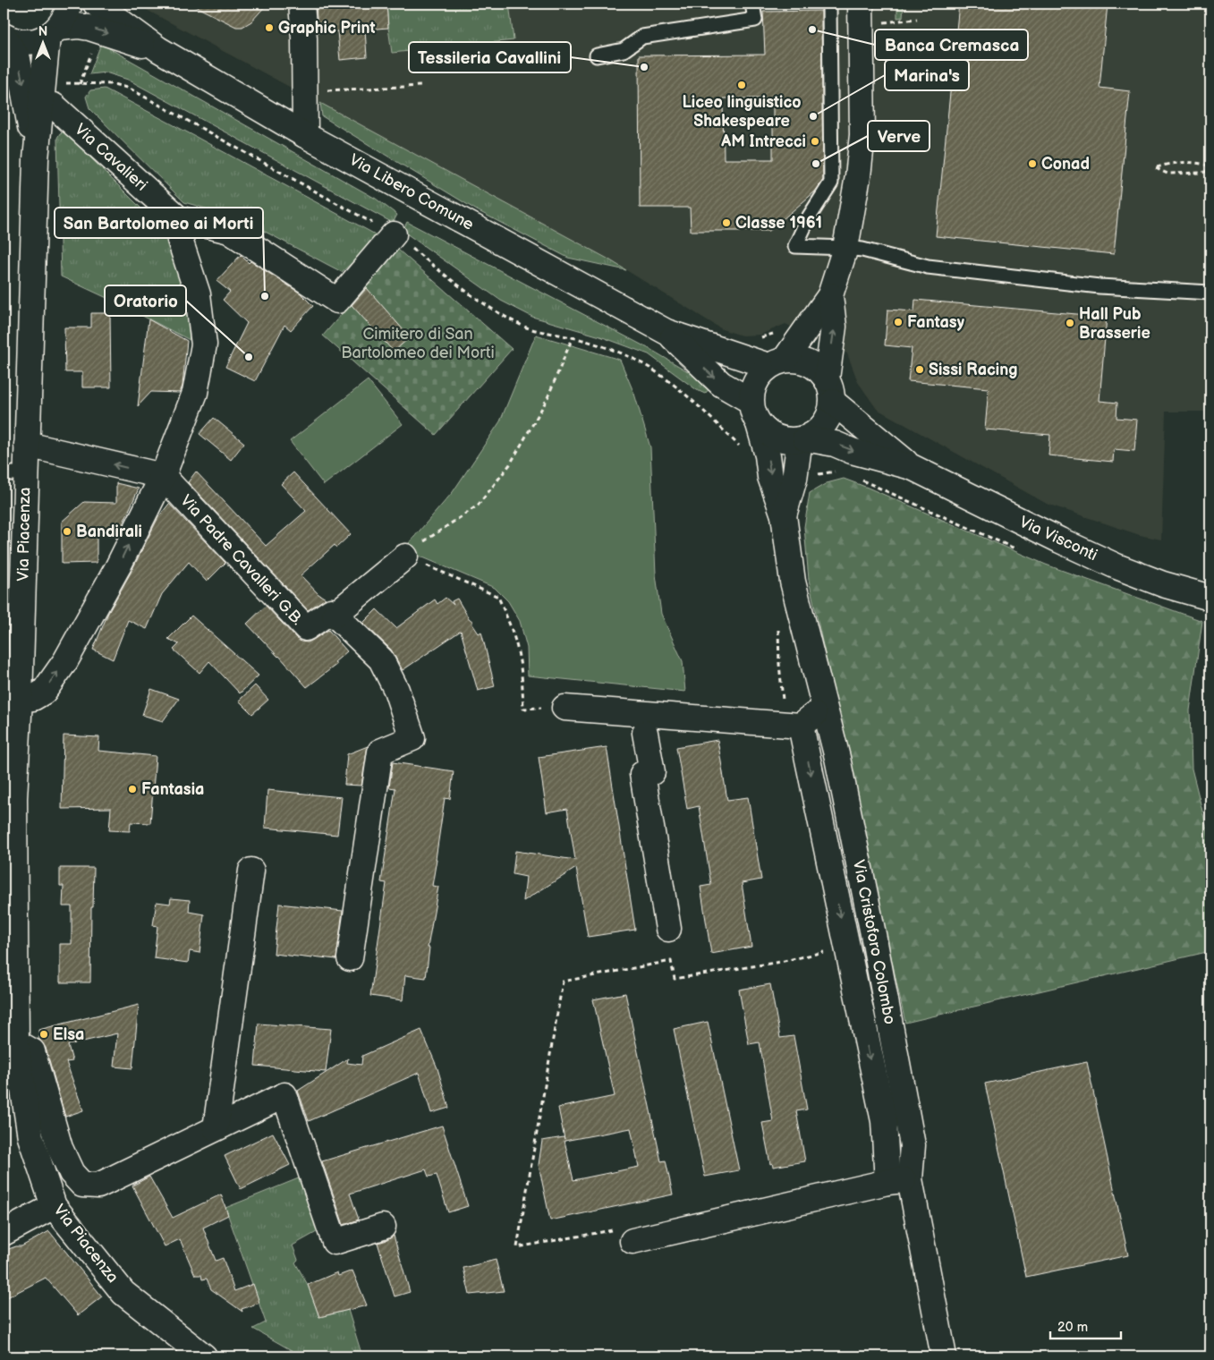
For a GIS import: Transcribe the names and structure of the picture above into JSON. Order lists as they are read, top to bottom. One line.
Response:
{"streets":{"street":["Via Cavalieri","Via Libero Comune","Via Piacenza","Via Visconti","Via Padre Cavalleri G.B.","Via Cristoforo Colombo"]},"crossings":[["Via Cavalieri","Via Piacenza"],["Via Libero Comune","Via Piacenza"],["Via Libero Comune","Via Visconti"],["Via Libero Comune","Via Cristoforo Colombo"],["Via Visconti","Via Cristoforo Colombo"]],"parks":["Cimitero di San Bartolomeo dei Morti"],"places":["Graphic Print","Banca Cremasca","Tessileria Cavallini","Liceo linguistico Shakespeare","Marina's","AM Intrecci","Verve","Conad","Classe 1961","San Bartolomeo ai Morti","Fantasy","Hall Pub Brasserie","Oratorio","Sissi Racing","Bandirali","Fantasia","Elsa"],"scale_bar":"20 m","north":"top"}
